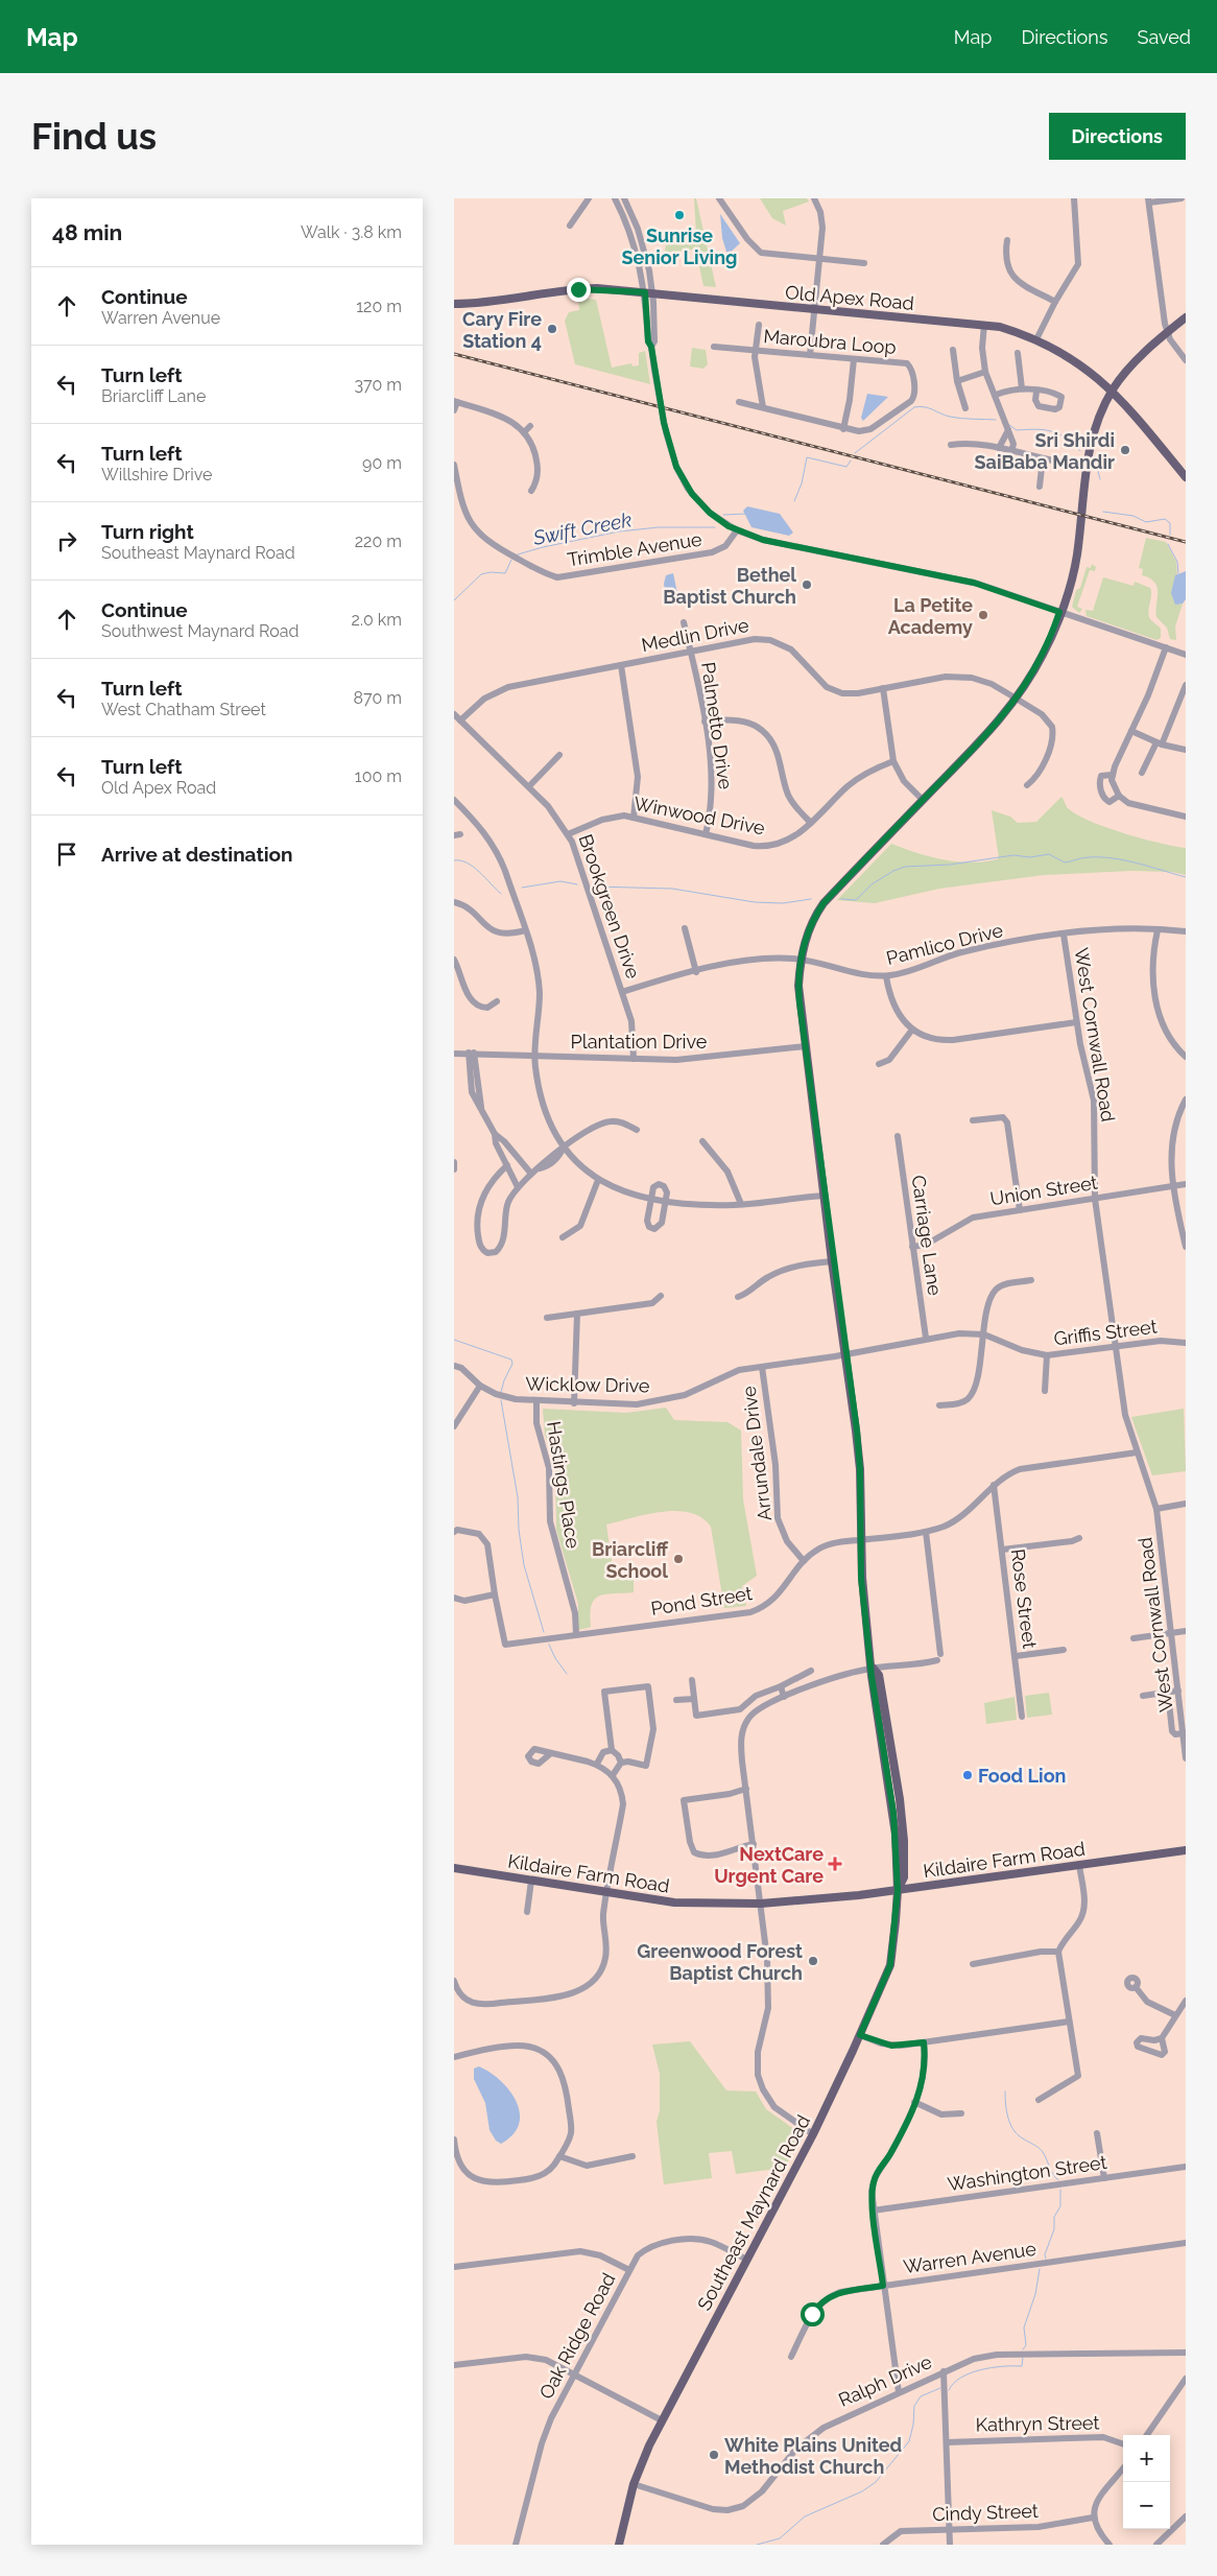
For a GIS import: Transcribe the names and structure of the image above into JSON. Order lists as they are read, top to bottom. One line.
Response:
{"streets":{"main road":["Old Apex Road","Kildaire Farm Road","Southeast Maynard Road"],"street":["Maroubra Loop","Trimble Avenue","Medlin Drive","Palmetto Drive","Winwood Drive","Brookgreen Drive","Pamlico Drive","West Cornwall Road","Plantation Drive","Union Street","Carriage Lane","Griffis Street","Wicklow Drive","Arrundale Drive","Hastings Place","Rose Street","Pond Street","Washington Street","Warren Avenue","Oak Ridge Road","Ralph Drive","Kathryn Street","Cindy Street"]},"crossings":[["Medlin Drive","Palmetto Drive"],["Medlin Drive","Brookgreen Drive"],["Palmetto Drive","Winwood Drive"],["Winwood Drive","Brookgreen Drive"],["Brookgreen Drive","Pamlico Drive"],["Brookgreen Drive","Plantation Drive"],["Pamlico Drive","West Cornwall Road"],["West Cornwall Road","Union Street"],["West Cornwall Road","Griffis Street"],["West Cornwall Road","Pond Street"],["Union Street","Carriage Lane"],["Carriage Lane","Griffis Street"],["Griffis Street","Wicklow Drive"],["Wicklow Drive","Arrundale Drive"],["Wicklow Drive","Hastings Place"],["Arrundale Drive","Pond Street"],["Hastings Place","Pond Street"],["Rose Street","Pond Street"],["Kildaire Farm Road","Southeast Maynard Road"],["Southeast Maynard Road","Oak Ridge Road"],["Southeast Maynard Road","Ralph Drive"]],"water":["Swift Creek"],"places":{"other":["Sunrise Senior Living","Cary Fire Station 4","Sri Shirdi SaiBaba Mandir","Bethel Baptist Church","La Petite Academy","Briarcliff School","Food Lion","Greenwood Forest Baptist Church","White Plains United Methodist Church"],"health":["NextCare Urgent Care"]},"page":{"header":"Map","nav":["Map","Directions","Saved"],"buttons":"Directions","title":"Find us","heading":["48 min","Walk · 3.8 km"],"list":[["Continue","Warren Avenue","120 m"],["Turn left","Briarcliff Lane","370 m"],["Turn left","Willshire Drive","90 m"],["Turn right","Southeast Maynard Road","220 m"],["Continue","Southwest Maynard Road","2.0 km"],["Turn left","West Chatham Street","870 m"],["Turn left","Old Apex Road","100 m"],"Arrive at destination"],"map_buttons":["+","−"]}}
